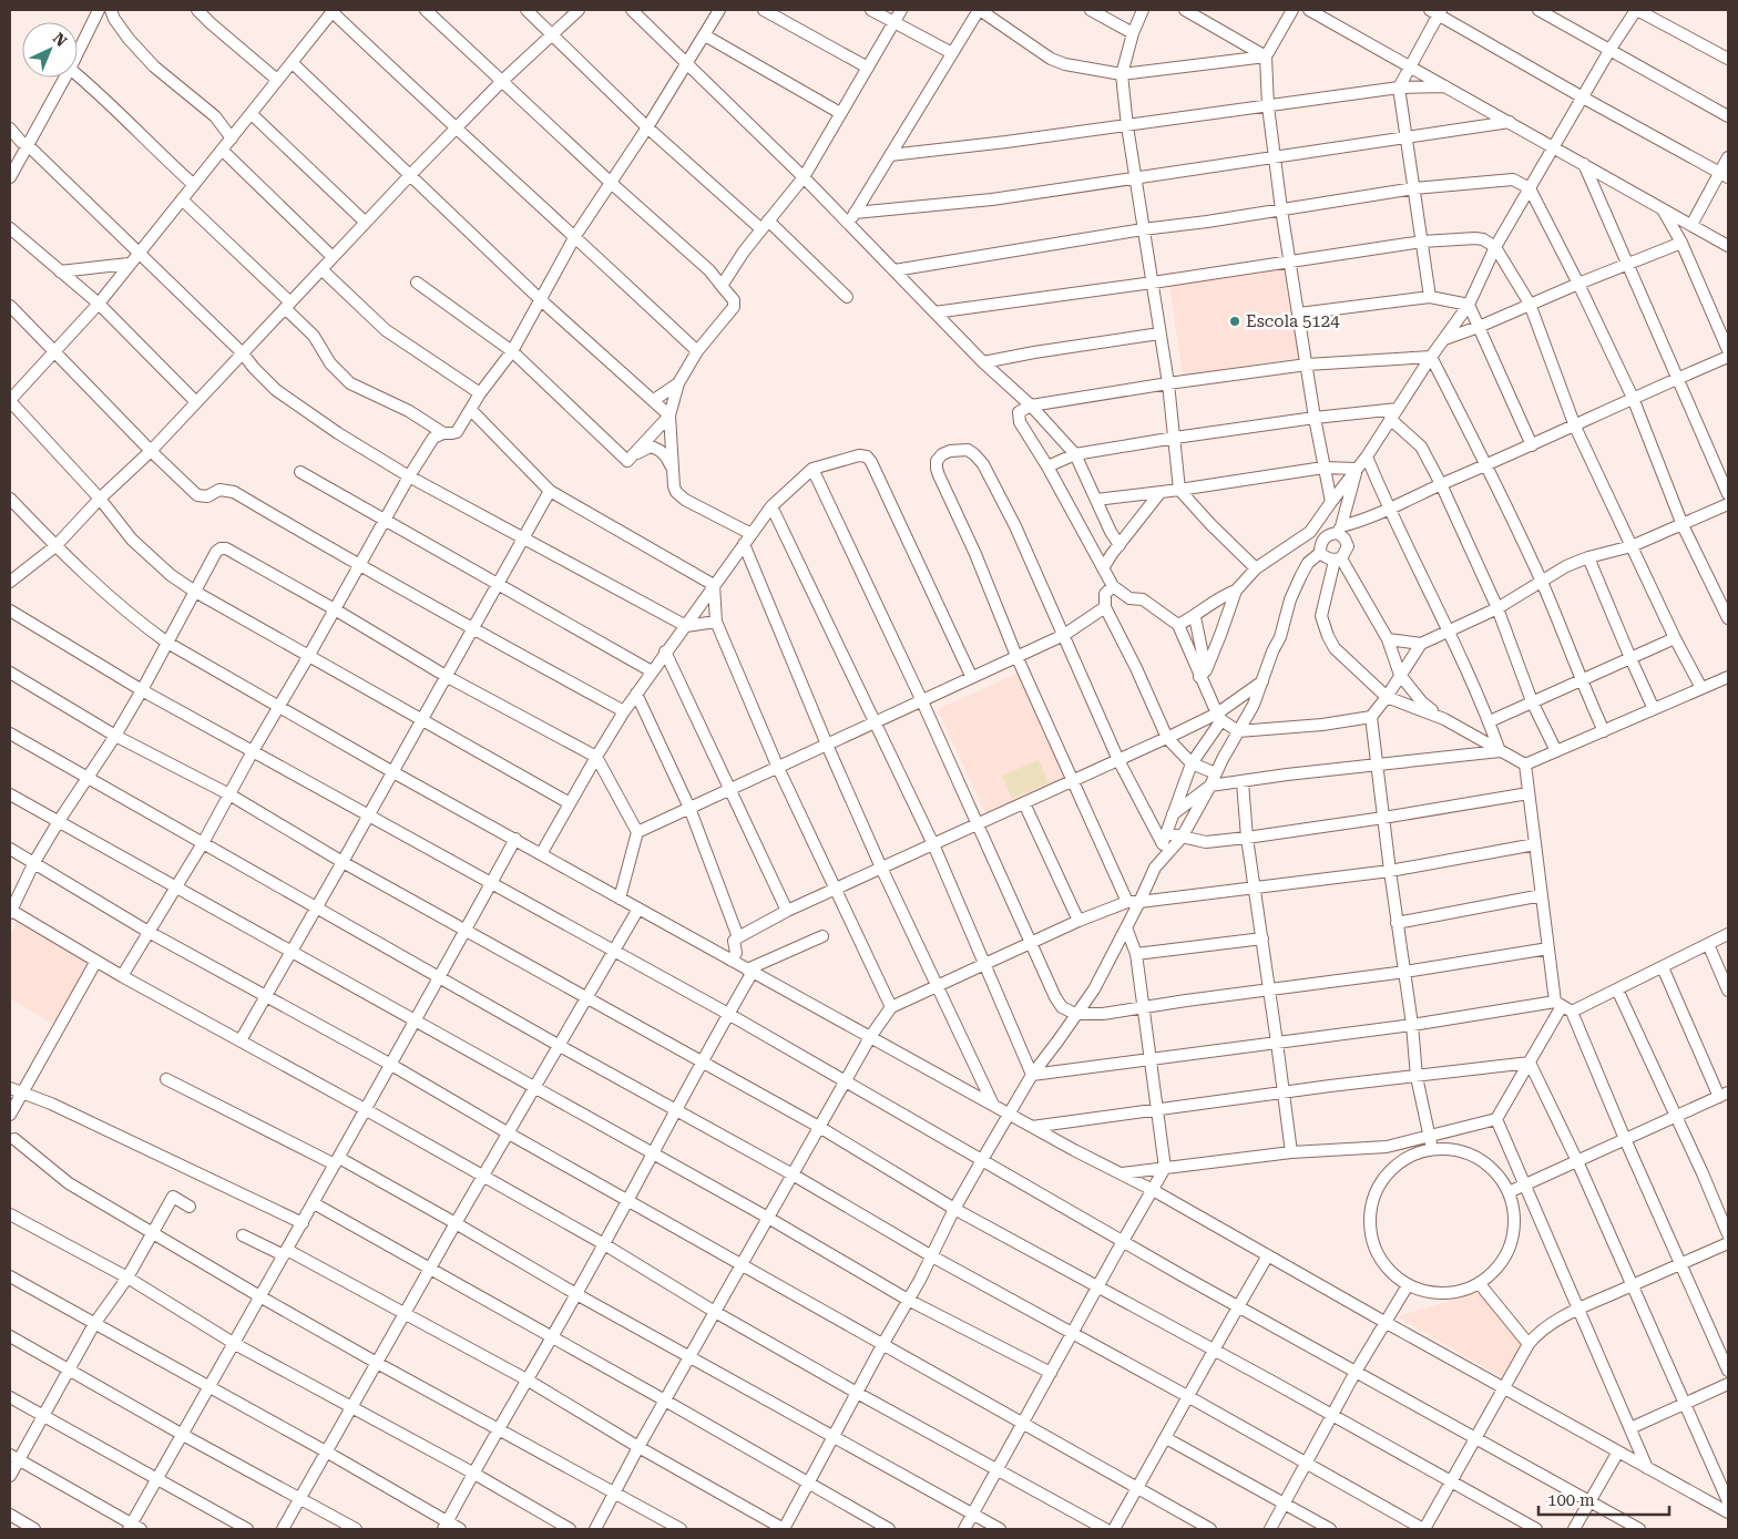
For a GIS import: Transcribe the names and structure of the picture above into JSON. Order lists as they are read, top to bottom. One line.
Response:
{"places":["Escola 5124"],"scale_bar":"100 m","north":"top right"}
